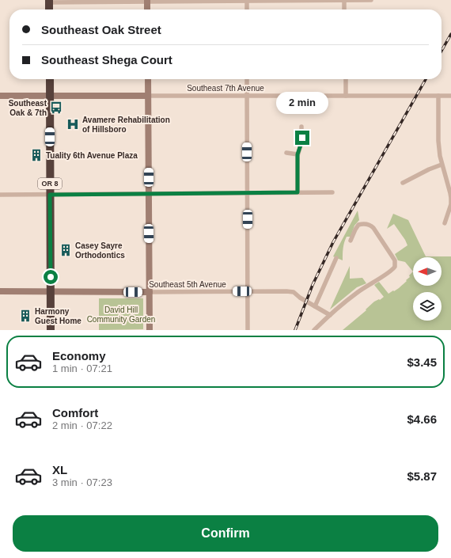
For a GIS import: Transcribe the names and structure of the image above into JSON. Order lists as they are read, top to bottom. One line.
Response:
{"streets":{"highway":["OR 8"],"street":["Southeast 7th Avenue","Southeast 5th Avenue"]},"crossings":[["Southeast 7th Avenue","OR 8"],["OR 8","Southeast 5th Avenue"]],"parks":["David Hill Community Garden"],"places":{"bus stop":["Southeast Oak & 7th"],"hospital":["Avamere Rehabilitation of Hillsboro"],"building":["Tuality 6th Avenue Plaza","Casey Sayre Orthodontics","Harmony Guest Home"]},"north":"left","page":{"banner":["Southeast Oak Street","Southeast Shega Court"],"bubble":"2 min","list":[{"name":"Economy","note":"1 min · 07:21","value":"$3.45"},{"name":"Comfort","note":"2 min · 07:22","value":"$4.66"},{"name":"XL","note":"3 min · 07:23","value":"$5.87"}],"buttons":"Confirm"}}
